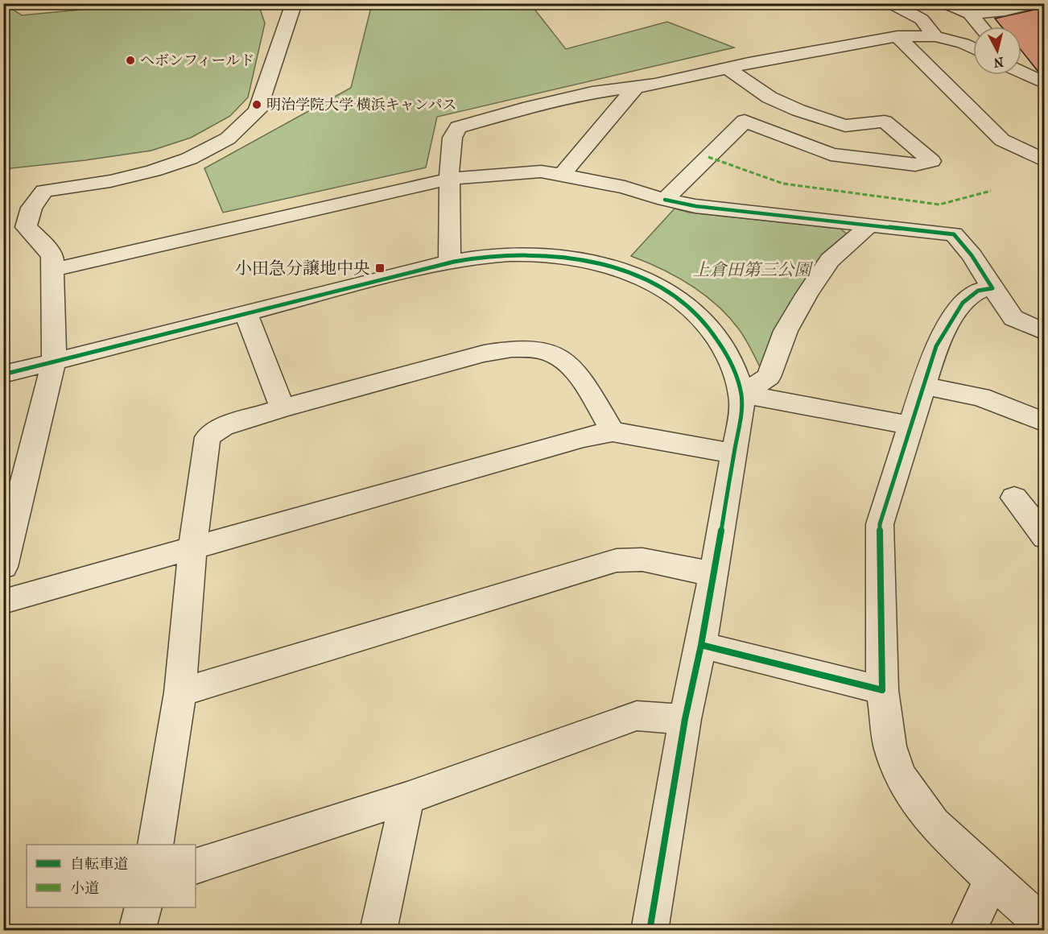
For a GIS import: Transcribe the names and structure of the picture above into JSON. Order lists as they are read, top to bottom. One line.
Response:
{"parks":["上倉田第三公園"],"places":{"other":["ヘボンフィールド","明治学院大学 横浜キャンパス"],"transit":["小田急分譲地中央"]},"legend":["自転車道","小道"],"north":"bottom"}
